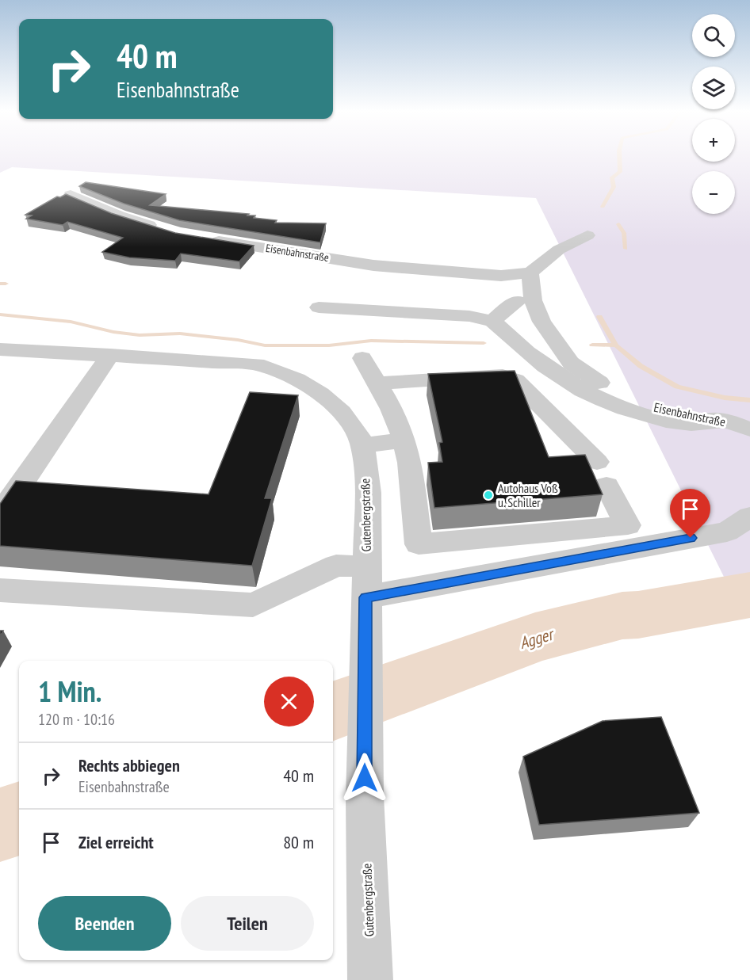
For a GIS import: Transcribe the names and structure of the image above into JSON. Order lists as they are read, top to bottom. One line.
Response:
{"streets":{"street":["Eisenbahnstraße","Gutenbergstraße"]},"water":["Agger"],"places":["Autohaus Voß u. Schiller"],"page":{"map_buttons":["+","−"],"turn":["40 m","Eisenbahnstraße"],"heading":["1 Min.","120 m · 10:16"],"list":[{"name":"Rechts abbiegen","note":"Eisenbahnstraße","value":"40 m"},{"name":"Ziel erreicht","value":"80 m"}],"buttons":["Beenden","Teilen"]}}
